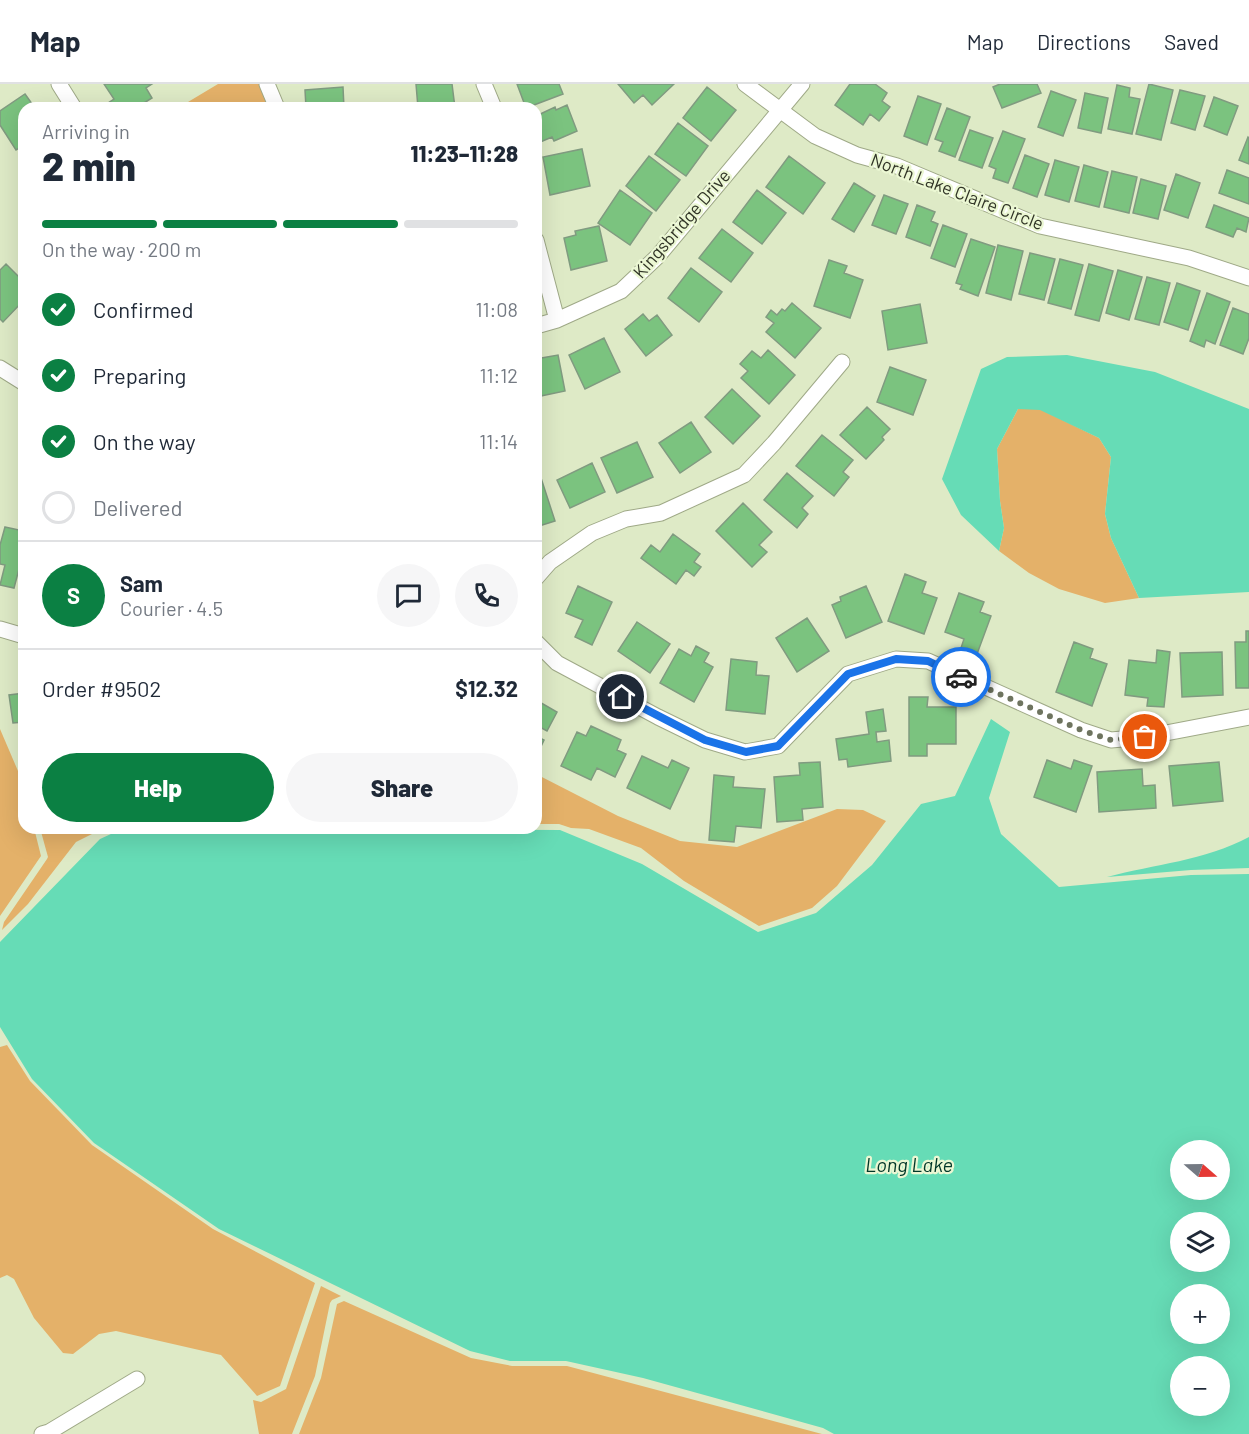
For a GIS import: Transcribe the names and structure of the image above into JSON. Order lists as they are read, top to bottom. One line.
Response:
{"streets":{"street":["North Lake Claire Circle","Kingsbridge Drive"]},"crossings":[["North Lake Claire Circle","Kingsbridge Drive"]],"water":["Long Lake"],"north":"right","page":{"header":"Map","nav":["Map","Directions","Saved"],"heading":["2 min","Arriving in","11:23–11:28"],"panel":["Sam","Courier · 4.5","Order #9502","$12.32"],"bar":"On the way · 200 m","list":[["Confirmed","11:08"],["Preparing","11:12"],["On the way","11:14"],"Delivered"],"round":"S","buttons":["Help","Share"],"map_buttons":["+","−"]}}
